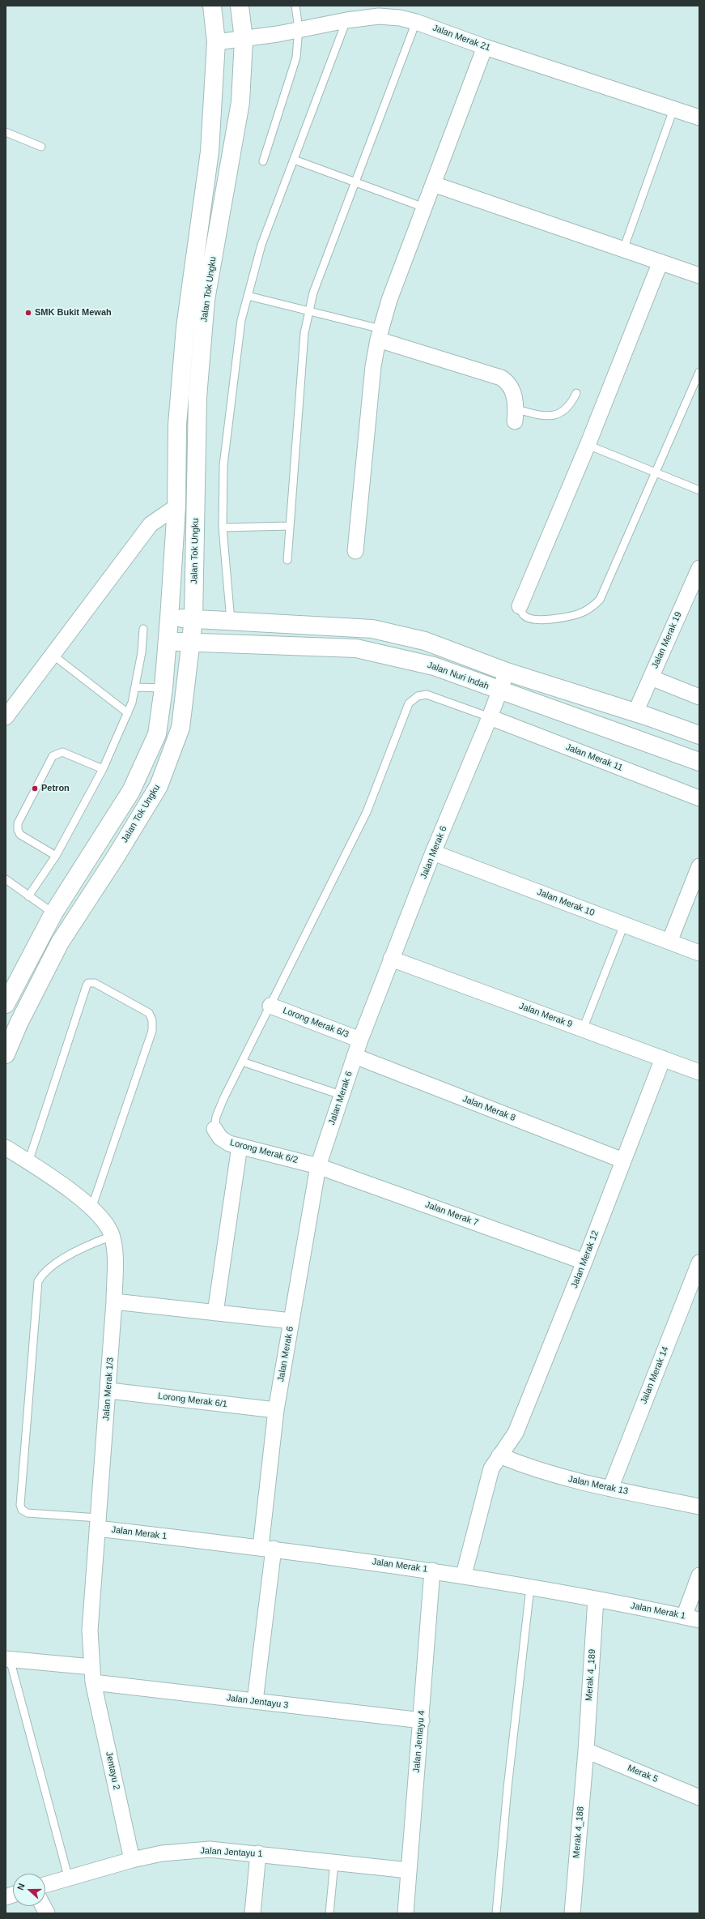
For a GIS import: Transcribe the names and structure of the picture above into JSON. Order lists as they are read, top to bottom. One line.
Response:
{"streets":{"main road":["Jalan Tok Ungku","Jalan Nuri Indah"],"street":["Jalan Merak 21","Jalan Merak 19","Jalan Merak 11","Jalan Merak 6","Jalan Merak 10","Jalan Merak 9","Lorong Merak 6/3","Jalan Merak 8","Lorong Merak 6/2","Jalan Merak 7","Jalan Merak 12","Jalan Merak 14","Jalan Merak 1/3","Lorong Merak 6/1","Jalan Merak 13","Jalan Merak 1","Merak 4_189","Jalan Jentayu 3","Jalan Jentayu 4","Jentayu 2","Merak 5","Merak 4_188","Jalan Jentayu 1"]},"crossings":[["Jalan Merak 21","Jalan Tok Ungku"],["Jalan Tok Ungku","Jalan Nuri Indah"],["Jalan Nuri Indah","Jalan Merak 6"],["Jalan Merak 11","Jalan Merak 6"],["Jalan Merak 6","Jalan Merak 10"],["Jalan Merak 6","Jalan Merak 9"],["Jalan Merak 6","Lorong Merak 6/3"],["Jalan Merak 6","Jalan Merak 8"],["Jalan Merak 6","Lorong Merak 6/2"],["Jalan Merak 6","Jalan Merak 7"],["Jalan Merak 6","Lorong Merak 6/1"],["Jalan Merak 6","Jalan Merak 1"],["Jalan Merak 6","Jalan Jentayu 3"],["Jalan Merak 9","Jalan Merak 12"],["Jalan Merak 8","Jalan Merak 12"],["Lorong Merak 6/2","Jalan Merak 7"],["Jalan Merak 7","Jalan Merak 12"],["Jalan Merak 12","Jalan Merak 13"],["Jalan Merak 12","Jalan Merak 1"],["Jalan Merak 14","Jalan Merak 13"],["Jalan Merak 1/3","Lorong Merak 6/1"],["Jalan Merak 1/3","Jalan Merak 1"],["Jalan Merak 1/3","Jalan Jentayu 3"],["Jalan Merak 1/3","Jentayu 2"],["Jalan Merak 1","Merak 4_189"],["Jalan Merak 1","Jalan Jentayu 4"],["Merak 4_189","Merak 5"],["Merak 4_189","Merak 4_188"],["Jalan Jentayu 3","Jalan Jentayu 4"],["Jalan Jentayu 3","Jentayu 2"],["Jalan Jentayu 4","Jalan Jentayu 1"],["Jentayu 2","Jalan Jentayu 1"],["Merak 5","Merak 4_188"]],"places":["SMK Bukit Mewah","Petron"],"north":"left"}
